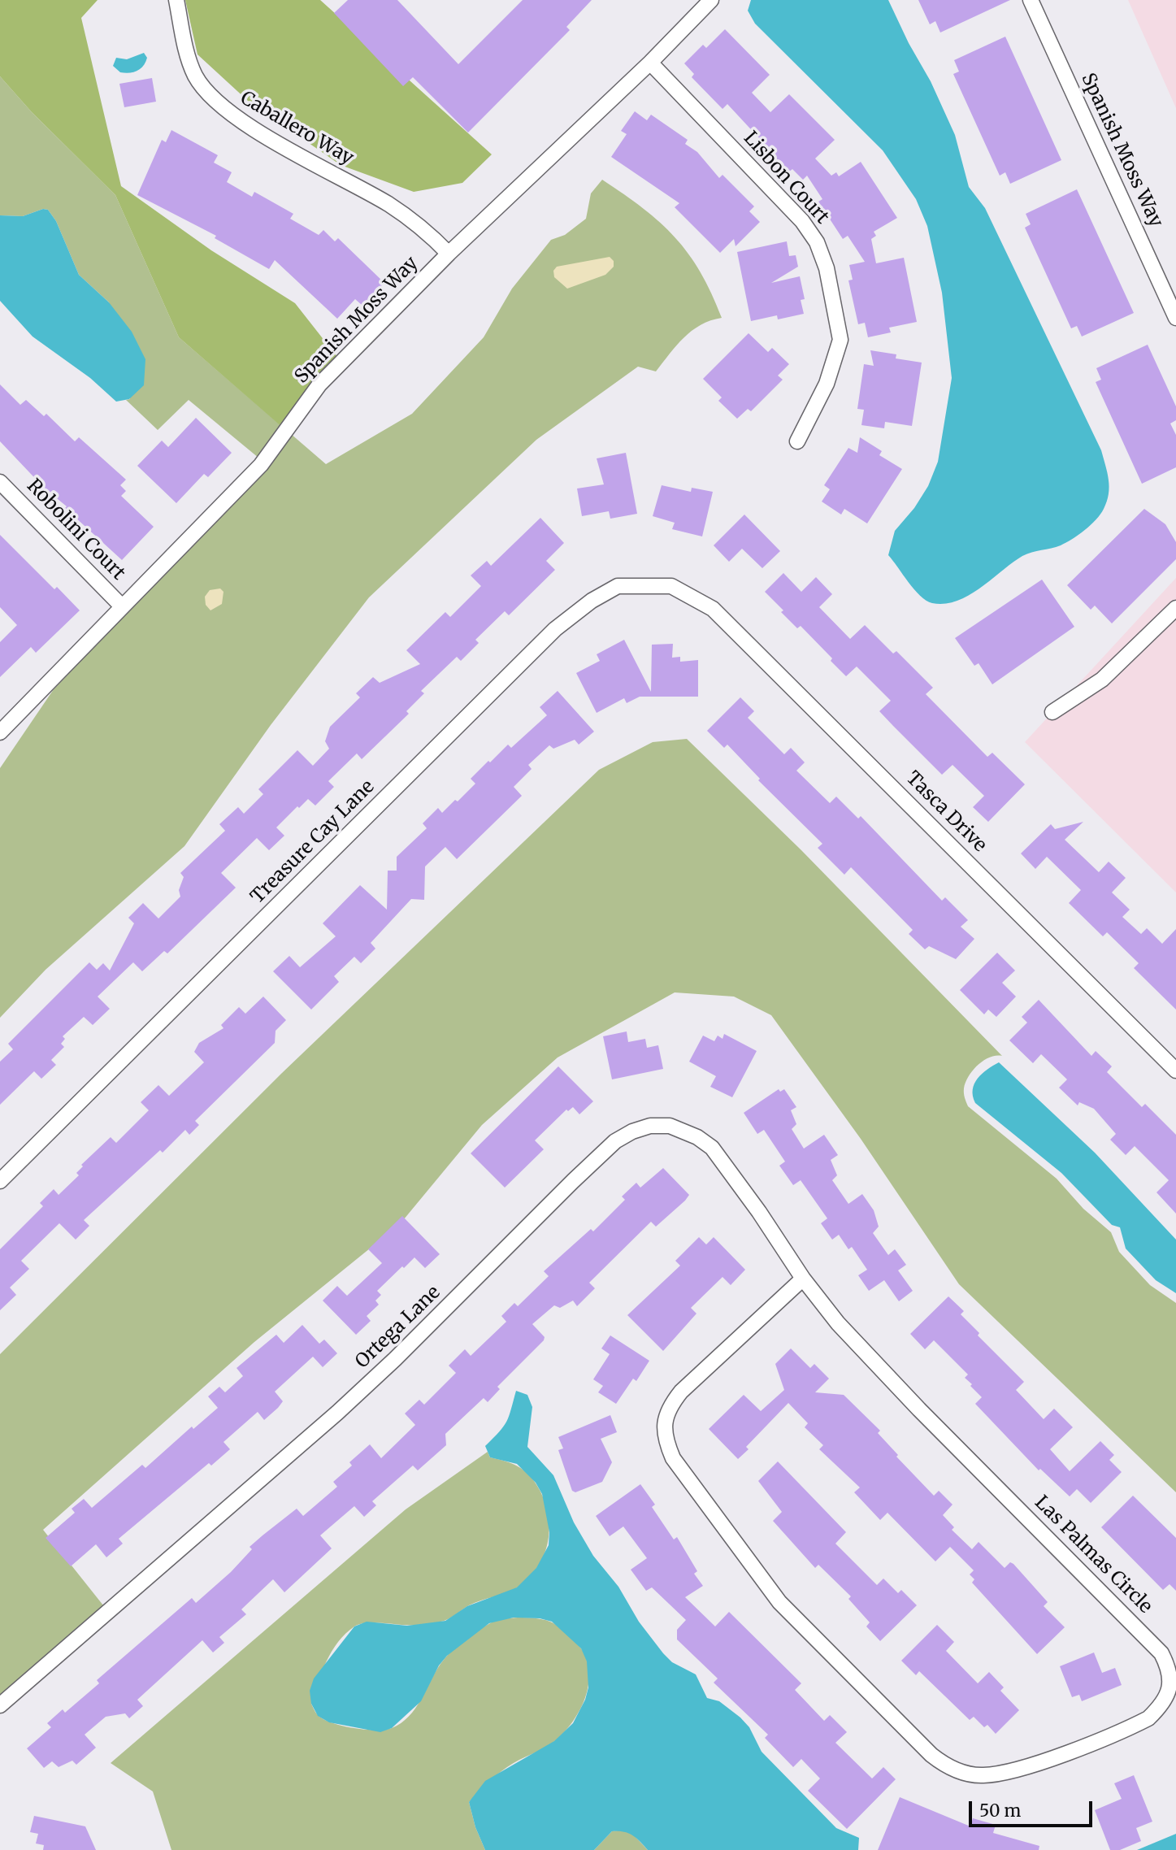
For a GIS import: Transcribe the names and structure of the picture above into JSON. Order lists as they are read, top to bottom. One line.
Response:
{"streets":{"street":["Caballero Way","Spanish Moss Way","Lisbon Court","Robolini Court","Tasca Drive","Treasure Cay Lane","Ortega Lane","Las Palmas Circle"]},"crossings":[["Caballero Way","Spanish Moss Way"],["Spanish Moss Way","Lisbon Court"],["Spanish Moss Way","Robolini Court"],["Tasca Drive","Treasure Cay Lane"],["Ortega Lane","Las Palmas Circle"]],"scale_bar":"50 m"}
